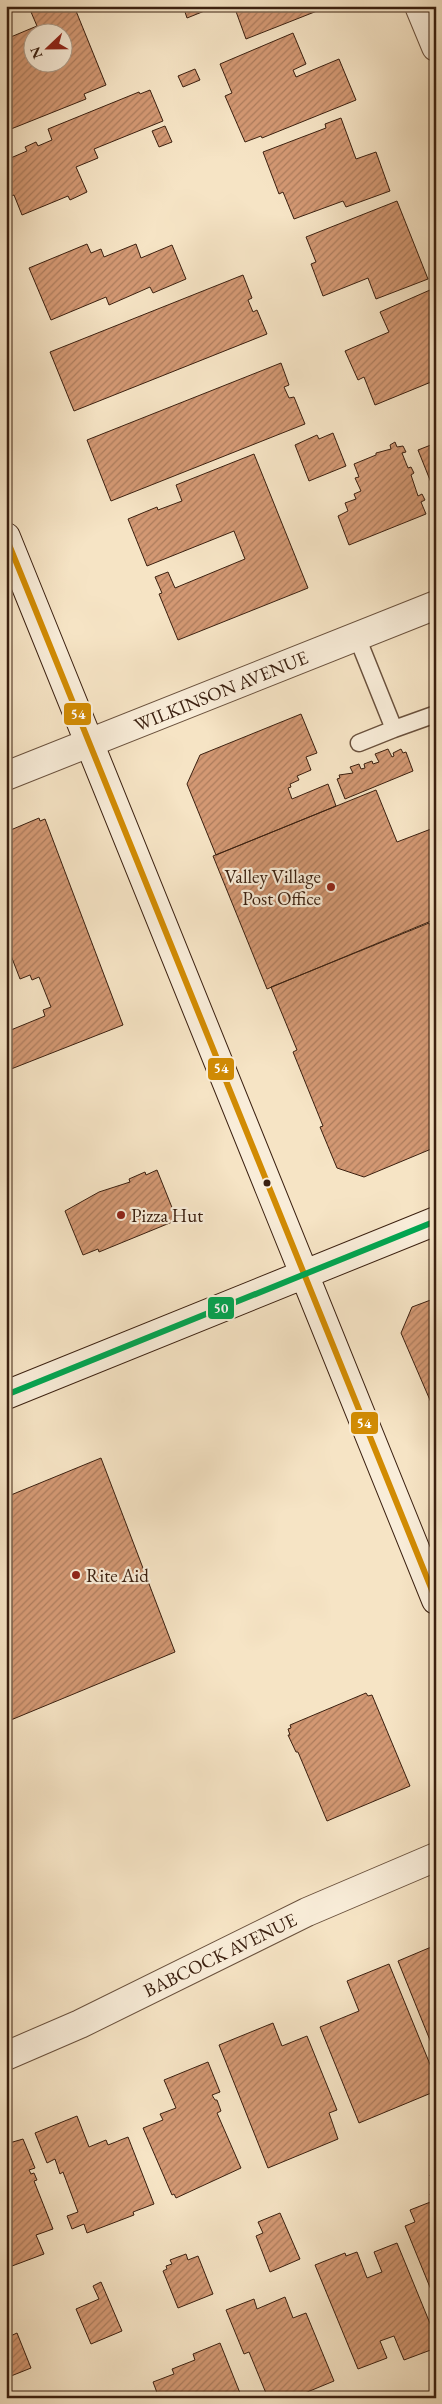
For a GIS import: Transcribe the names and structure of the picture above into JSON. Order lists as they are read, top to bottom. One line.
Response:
{"streets":{"main road":["WILKINSON AVENUE","BABCOCK AVENUE"]},"places":["Valley Village Post Office","Pizza Hut","Rite Aid"],"lines":["transit line 54","transit line 50"],"north":"left"}
